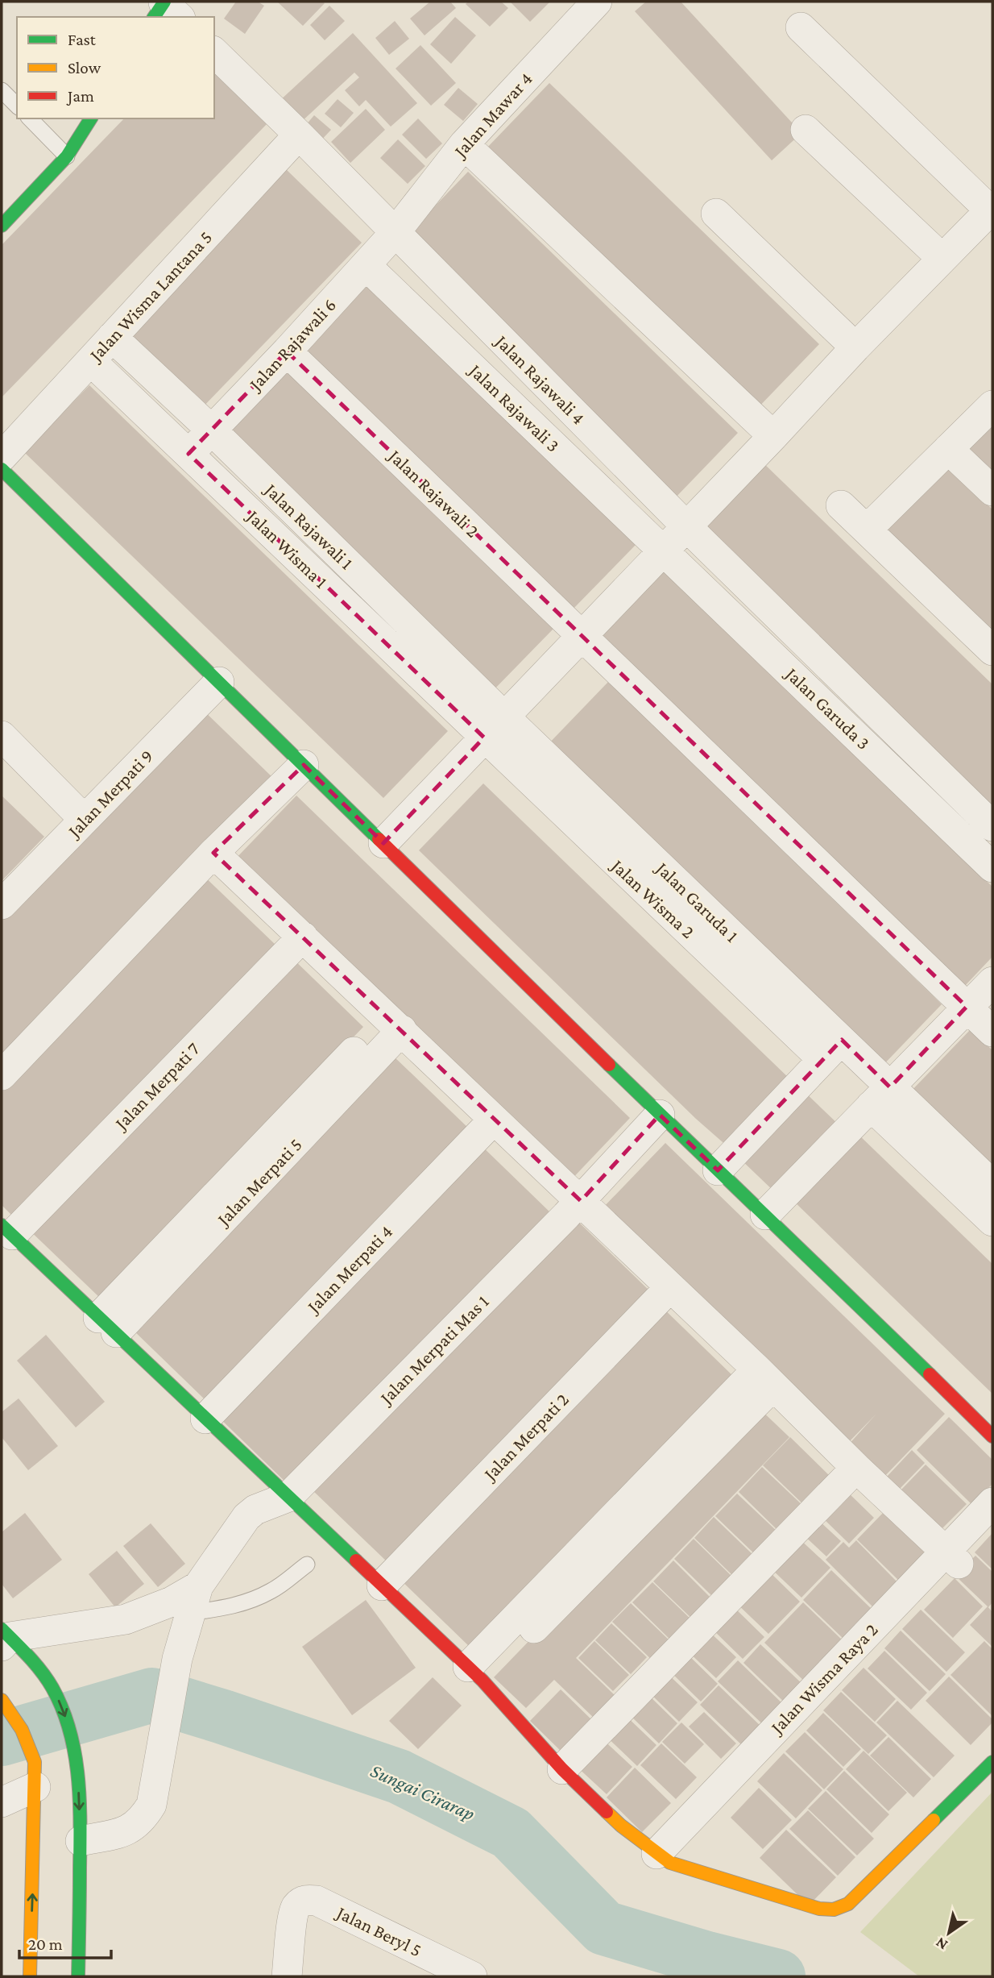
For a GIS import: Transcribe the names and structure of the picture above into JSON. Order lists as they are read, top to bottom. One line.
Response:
{"streets":{"street":["Jalan Mawar 4","Jalan Wisma Lantana 5","Jalan Rajawali 6","Jalan Rajawali 4","Jalan Rajawali 3","Jalan Rajawali 2","Jalan Rajawali 1","Jalan Wisma 1","Jalan Garuda 3","Jalan Merpati 9","Jalan Wisma 2","Jalan Garuda 1","Jalan Merpati 7","Jalan Merpati 4","Jalan Merpati Mas 1","Jalan Merpati 2","Jalan Wisma Raya 2","Jalan Beryl 5"]},"crossings":[["Jalan Mawar 4","Jalan Rajawali 6"],["Jalan Mawar 4","Jalan Rajawali 4"],["Jalan Wisma Lantana 5","Jalan Rajawali 4"],["Jalan Wisma Lantana 5","Jalan Rajawali 1"],["Jalan Wisma Lantana 5","Jalan Wisma 1"],["Jalan Rajawali 6","Jalan Rajawali 4"],["Jalan Rajawali 6","Jalan Rajawali 3"],["Jalan Rajawali 6","Jalan Rajawali 2"],["Jalan Rajawali 6","Jalan Rajawali 1"],["Jalan Rajawali 6","Jalan Wisma 1"],["Jalan Rajawali 4","Jalan Garuda 3"],["Jalan Rajawali 3","Jalan Garuda 3"],["Jalan Rajawali 1","Jalan Garuda 1"],["Jalan Wisma 1","Jalan Wisma 2"],["Jalan Wisma 2","Jalan Garuda 1"]],"water":["Sungai Cirarap"],"legend":["Fast","Slow","Jam"],"scale_bar":"20 m","north":"bottom left"}
